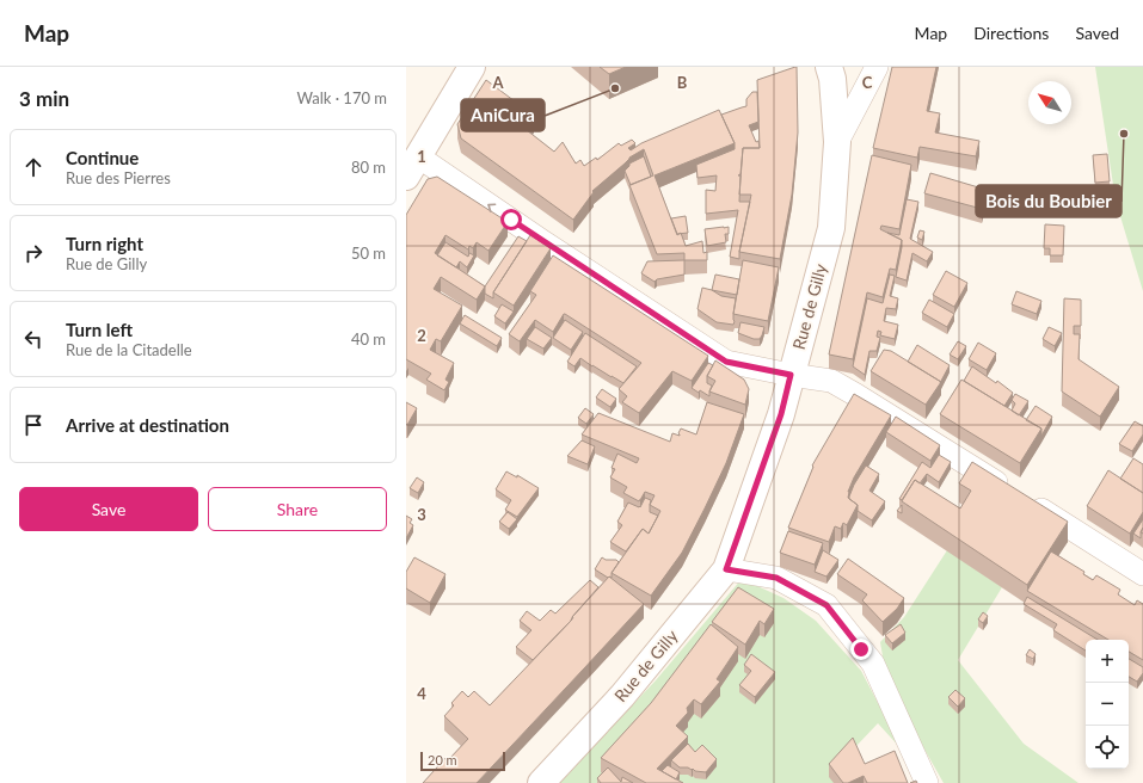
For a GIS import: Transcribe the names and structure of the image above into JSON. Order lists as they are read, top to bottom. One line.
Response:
{"streets":{"main road":["Rue de Gilly"]},"places":["AniCura","Bois du Boubier"],"scale_bar":"20 m","north":"top left","page":{"header":"Map","nav":["Map","Directions","Saved"],"heading":["3 min","Walk · 170 m"],"list":[["Continue","Rue des Pierres","80 m"],["Turn right","Rue de Gilly","50 m"],["Turn left","Rue de la Citadelle","40 m"],"Arrive at destination"],"buttons":["Save","Share"],"map_buttons":["+","−"],"scale":"20 m"},"grid":{"columns":["A","B","C"],"rows":["1","2","3","4"]}}
